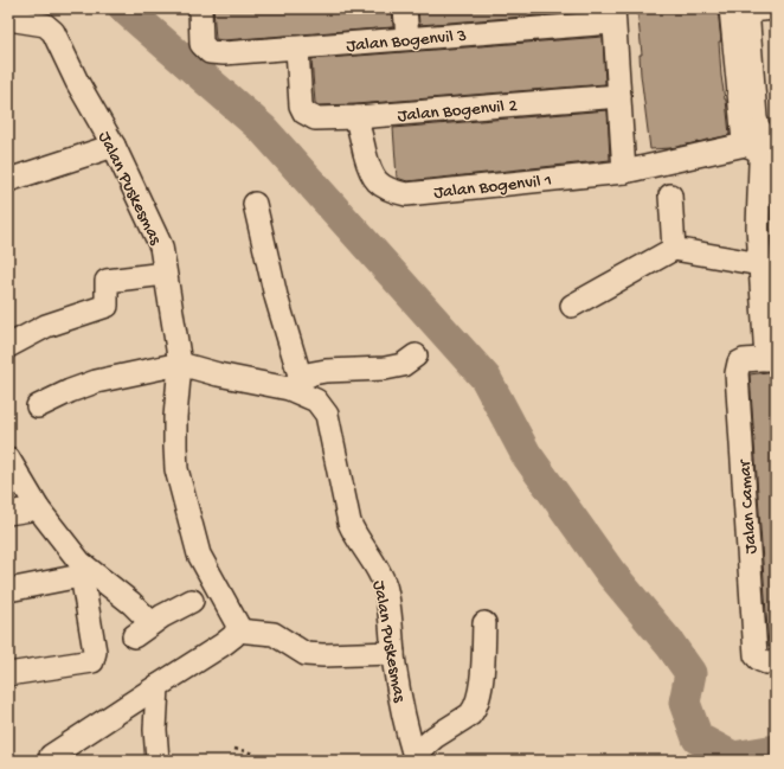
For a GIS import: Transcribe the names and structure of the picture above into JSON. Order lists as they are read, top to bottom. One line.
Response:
{"streets":{"street":["Jalan Bogenvil 3","Jalan Bogenvil 2","Jalan Bogenvil 1","Jalan Puskesmas","Jalan Camar"]},"crossings":[["Jalan Bogenvil 3","Jalan Bogenvil 2"],["Jalan Bogenvil 2","Jalan Bogenvil 1"]]}
